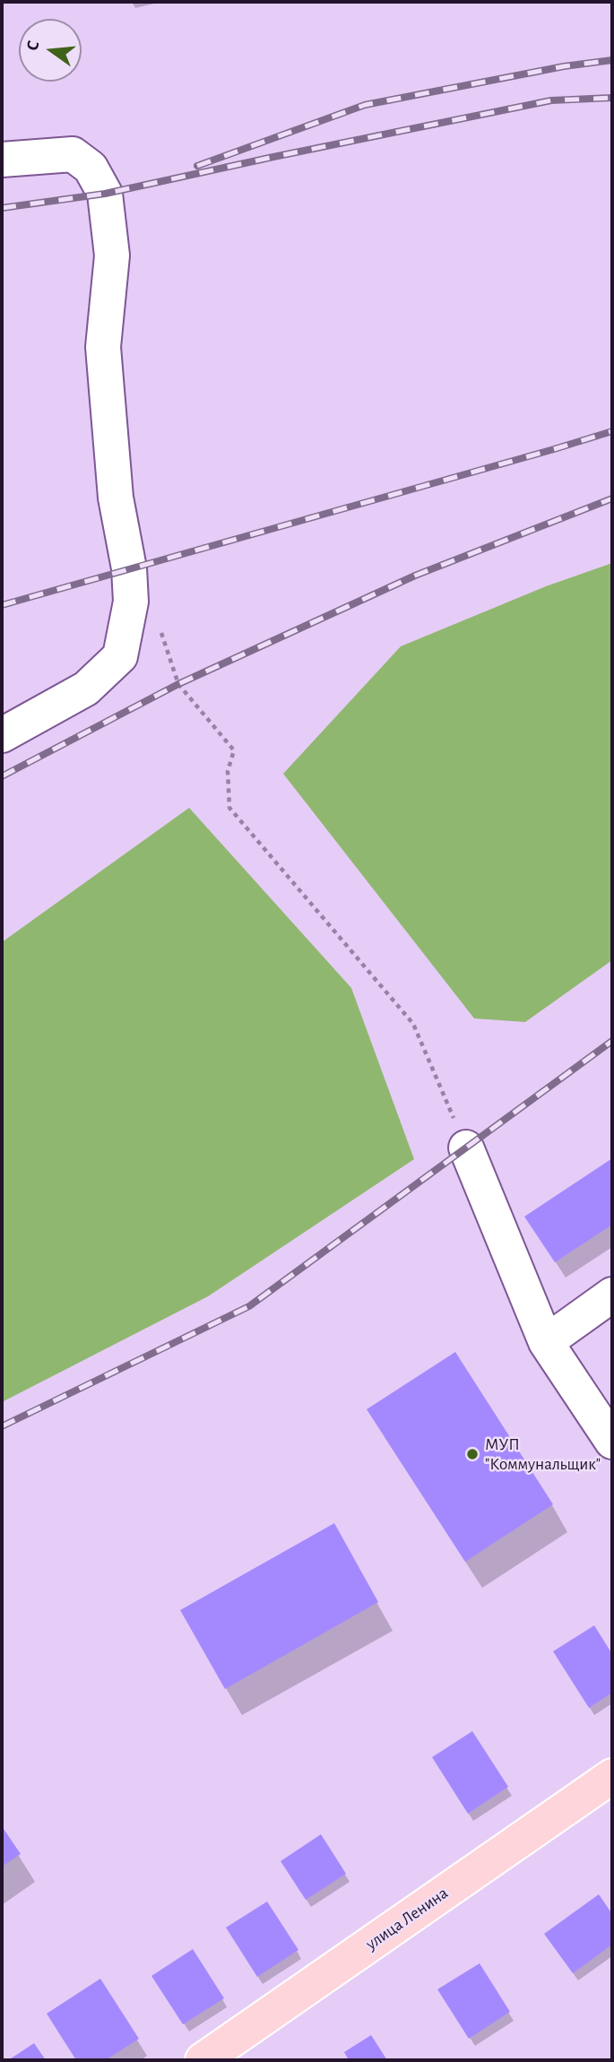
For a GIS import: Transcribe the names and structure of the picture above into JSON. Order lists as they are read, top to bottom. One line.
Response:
{"streets":{"main road":["улица Ленина"]},"places":["МУП \"Коммунальщик\""],"north":"left"}
